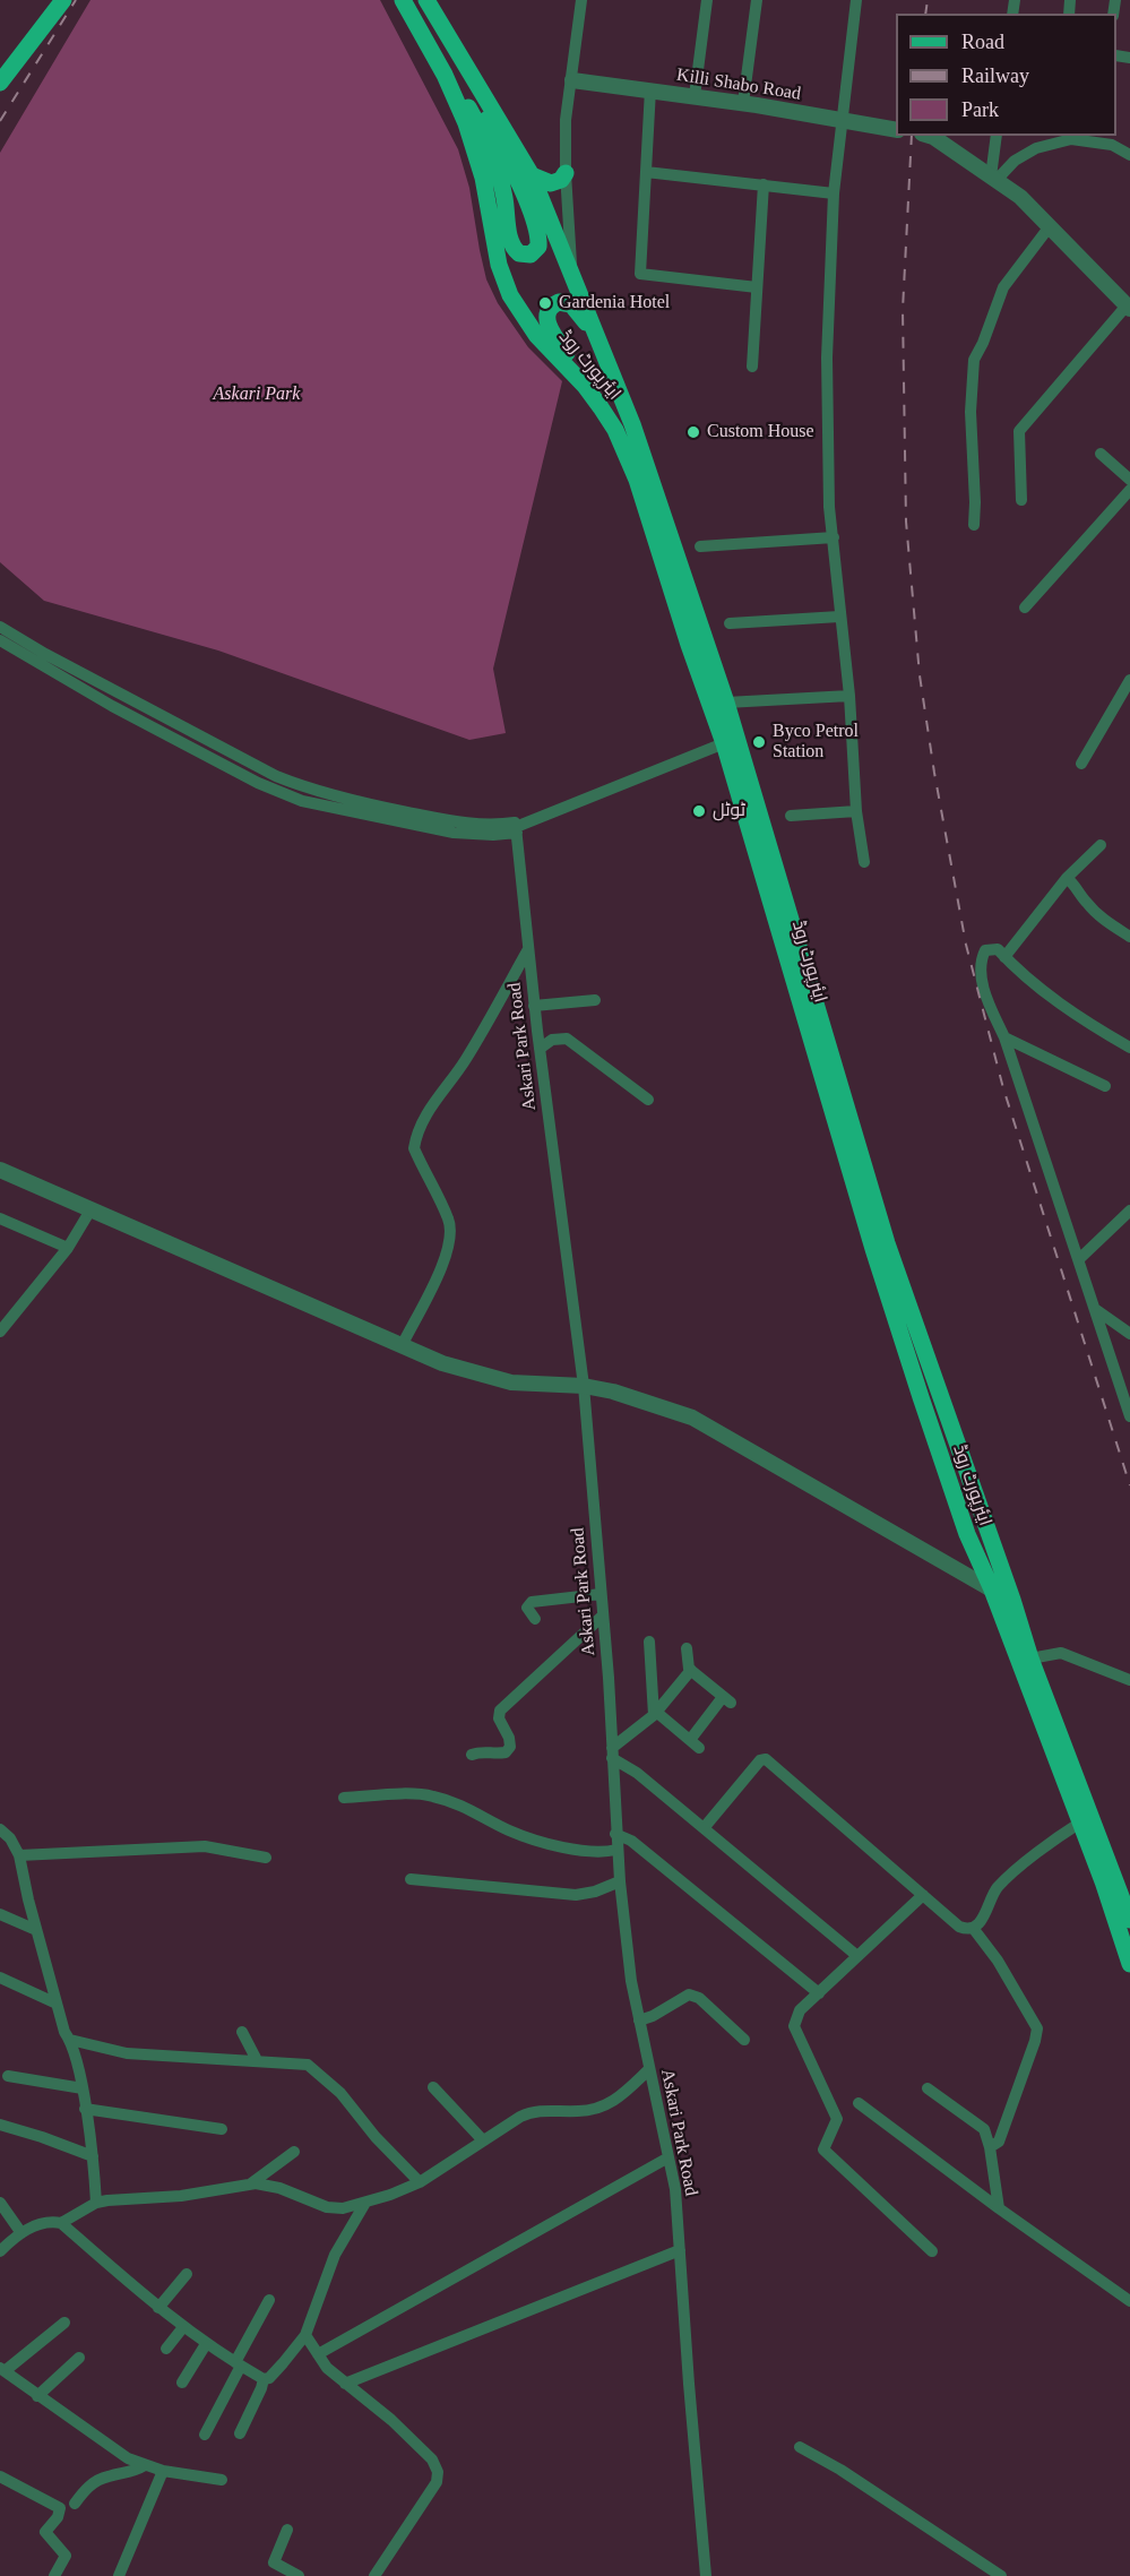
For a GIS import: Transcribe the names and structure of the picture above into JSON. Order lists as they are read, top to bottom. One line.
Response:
{"streets":{"main road":["ایئرپورٹ روڈ"],"street":["Killi Shabo Road","Askari Park Road"]},"parks":["Askari Park"],"places":["Gardenia Hotel","Custom House","Byco Petrol Station","ٹوٹل"],"legend":["Road","Railway","Park"]}
